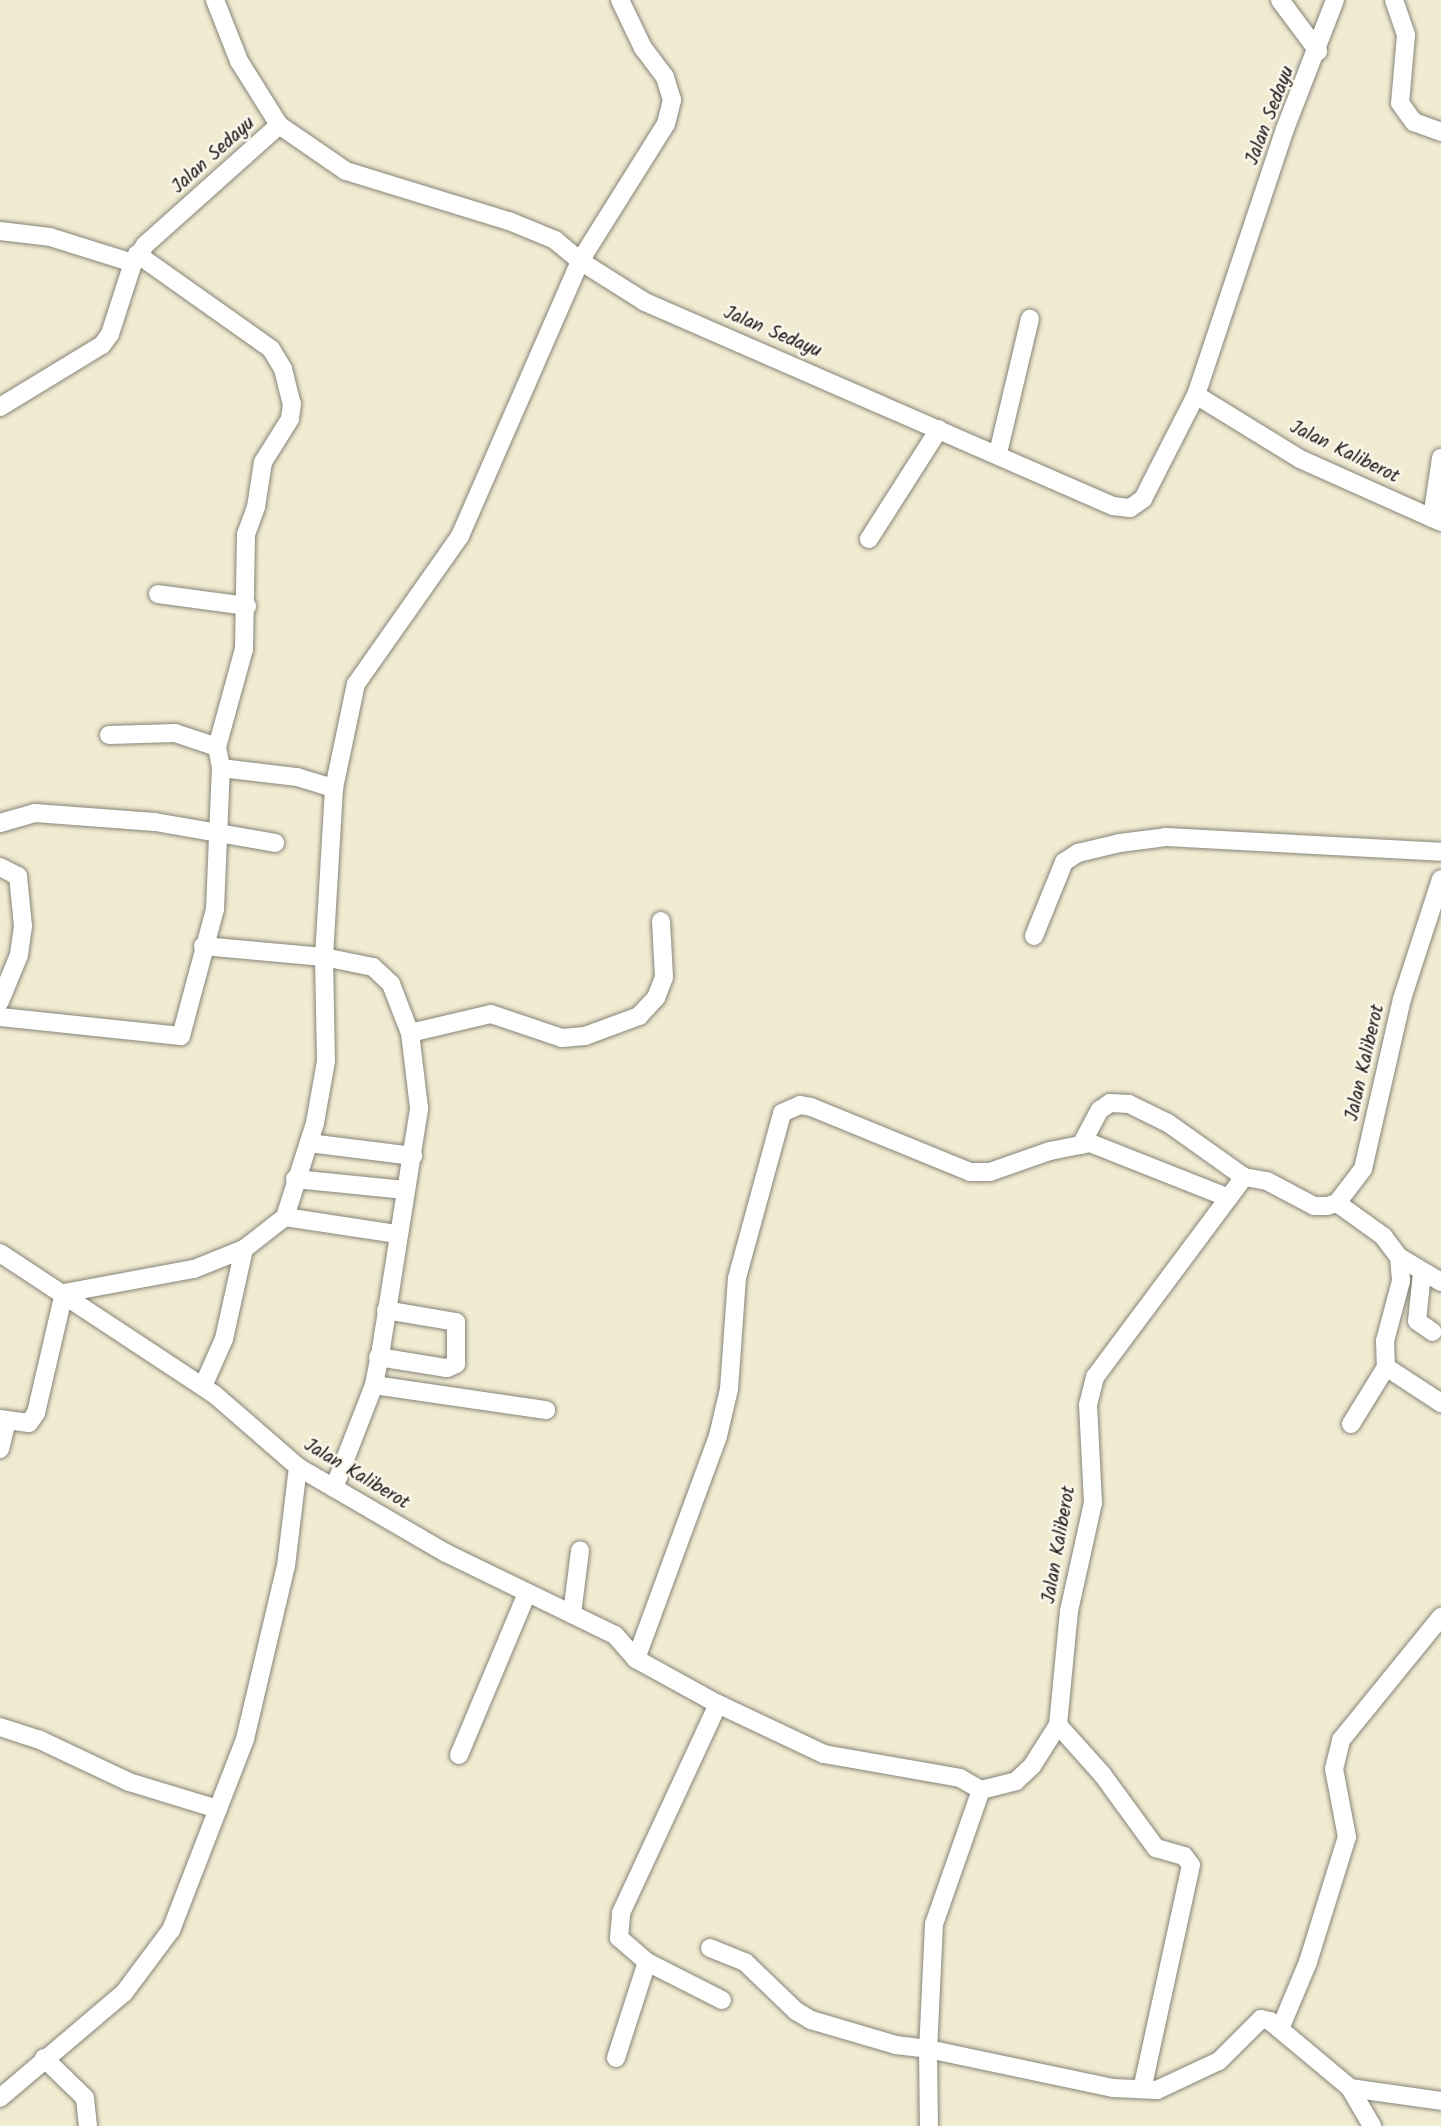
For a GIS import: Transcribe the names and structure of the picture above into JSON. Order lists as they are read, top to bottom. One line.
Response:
{"streets":{"street":["Jalan Sedayu","Jalan Kaliberot"]},"crossings":[["Jalan Sedayu","Jalan Kaliberot"]]}
